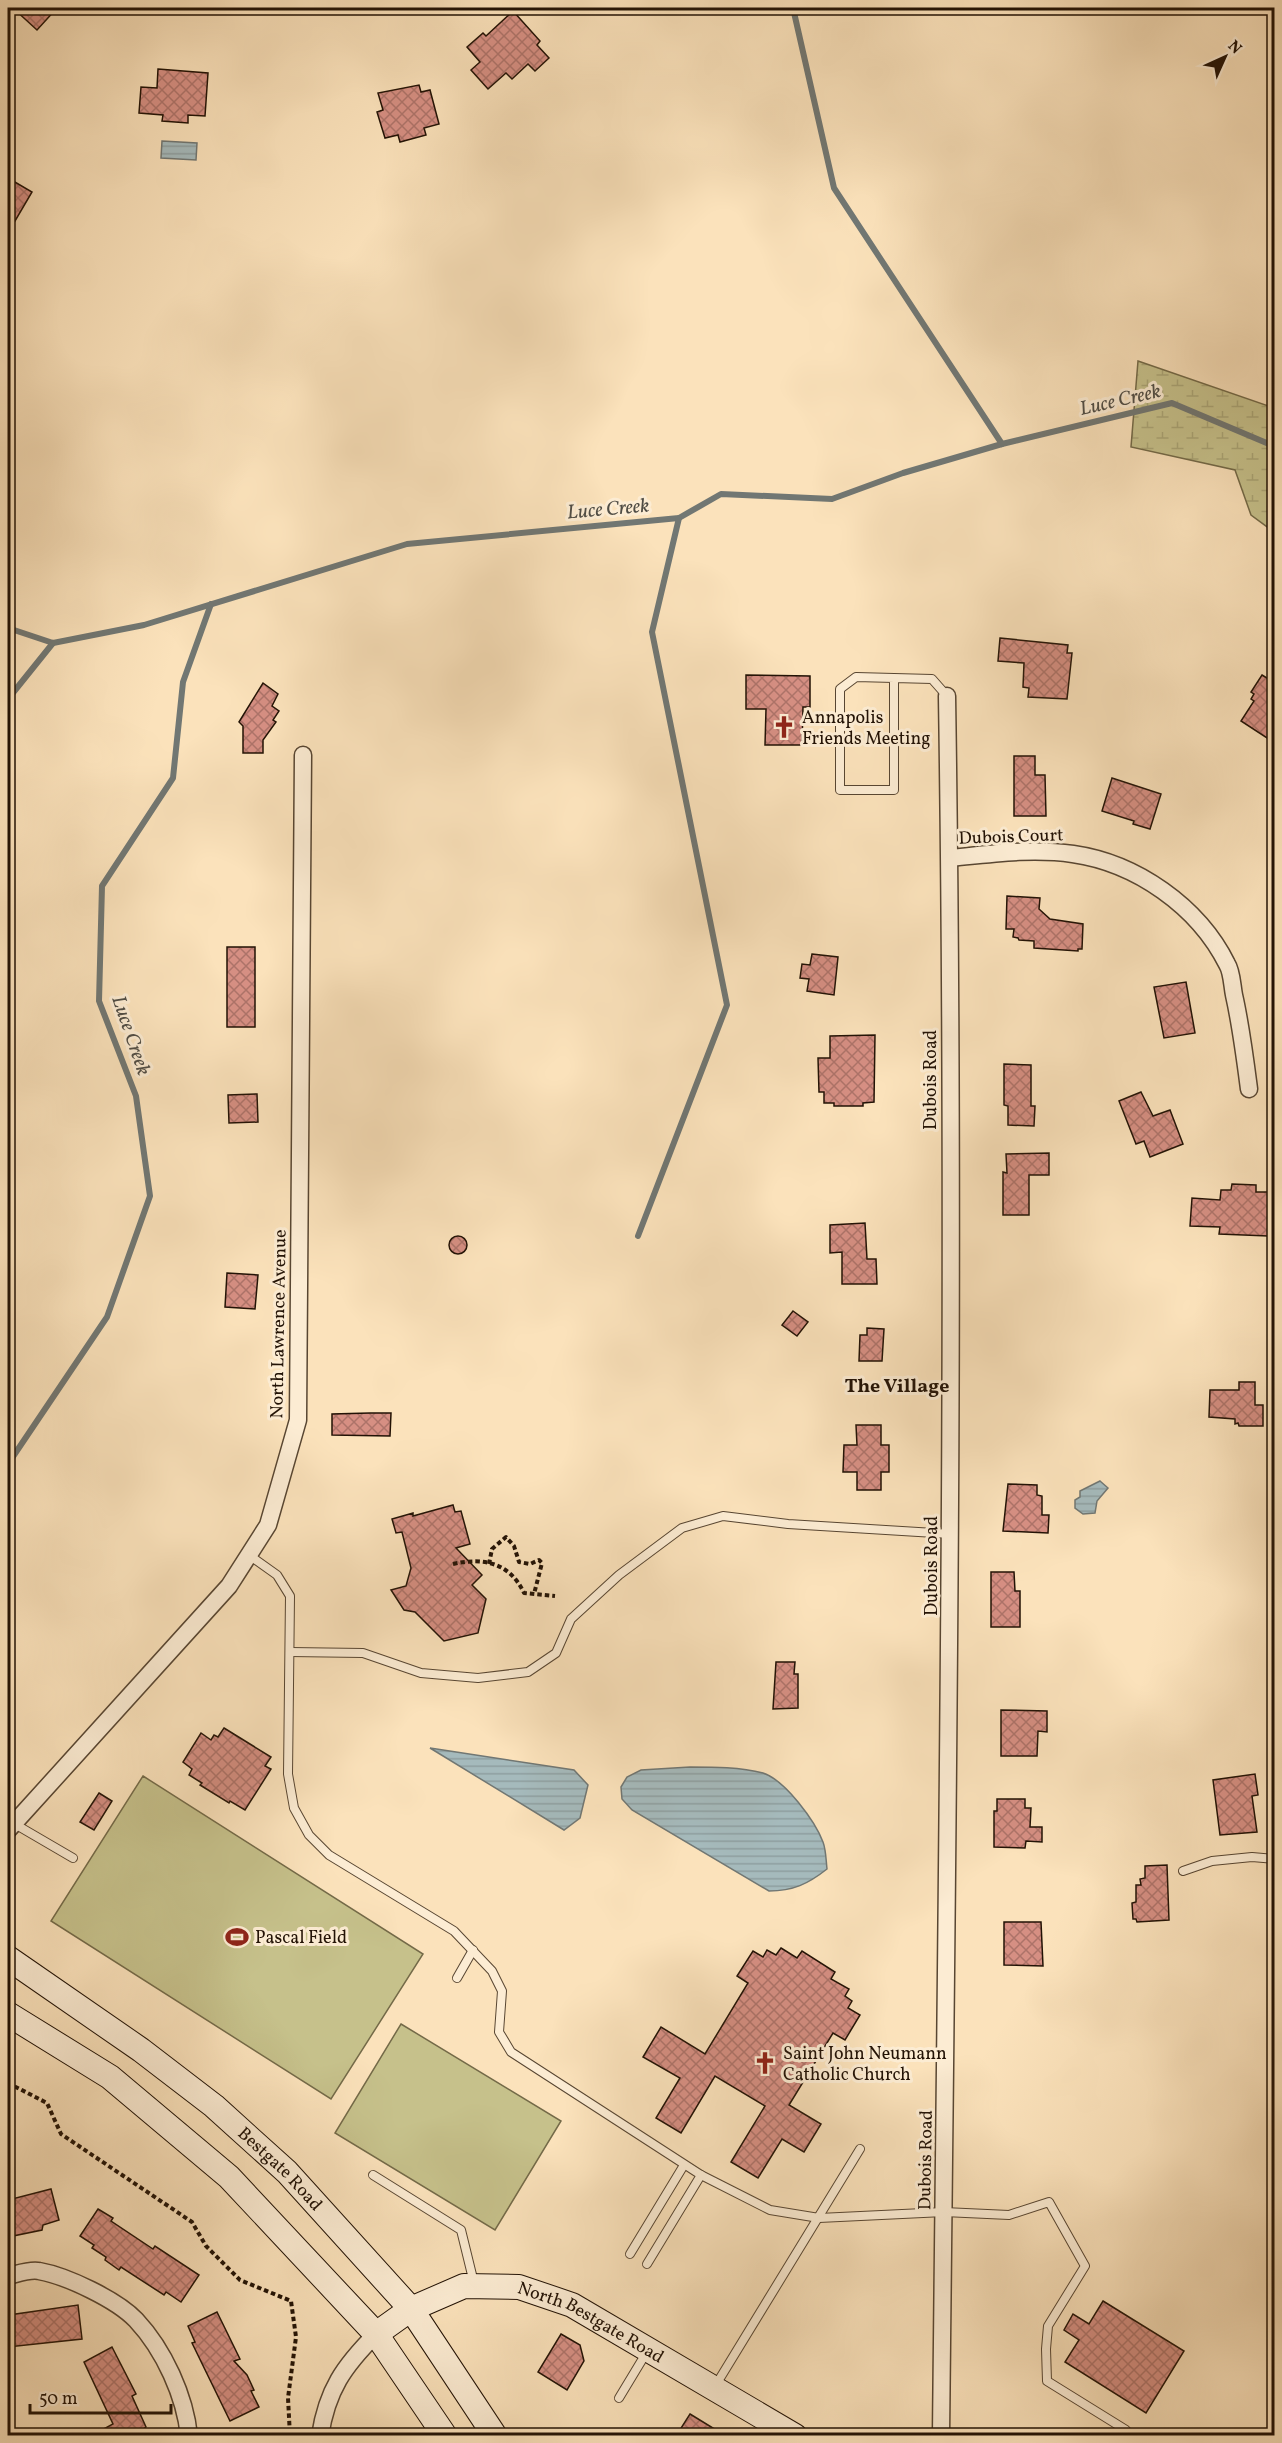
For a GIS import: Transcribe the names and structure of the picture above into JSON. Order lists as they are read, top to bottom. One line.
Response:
{"streets":{"main road":["Bestgate Road","North Bestgate Road"],"street":["Dubois Court","Dubois Road","North Lawrence Avenue"]},"crossings":[["Dubois Court","Dubois Road"],["Bestgate Road","North Bestgate Road"]],"districts":["The Village"],"water":["Luce Creek"],"places":{"church":["Annapolis Friends Meeting","Saint John Neumann Catholic Church"],"sports":["Pascal Field"]},"scale_bar":"50 m","north":"top right"}
